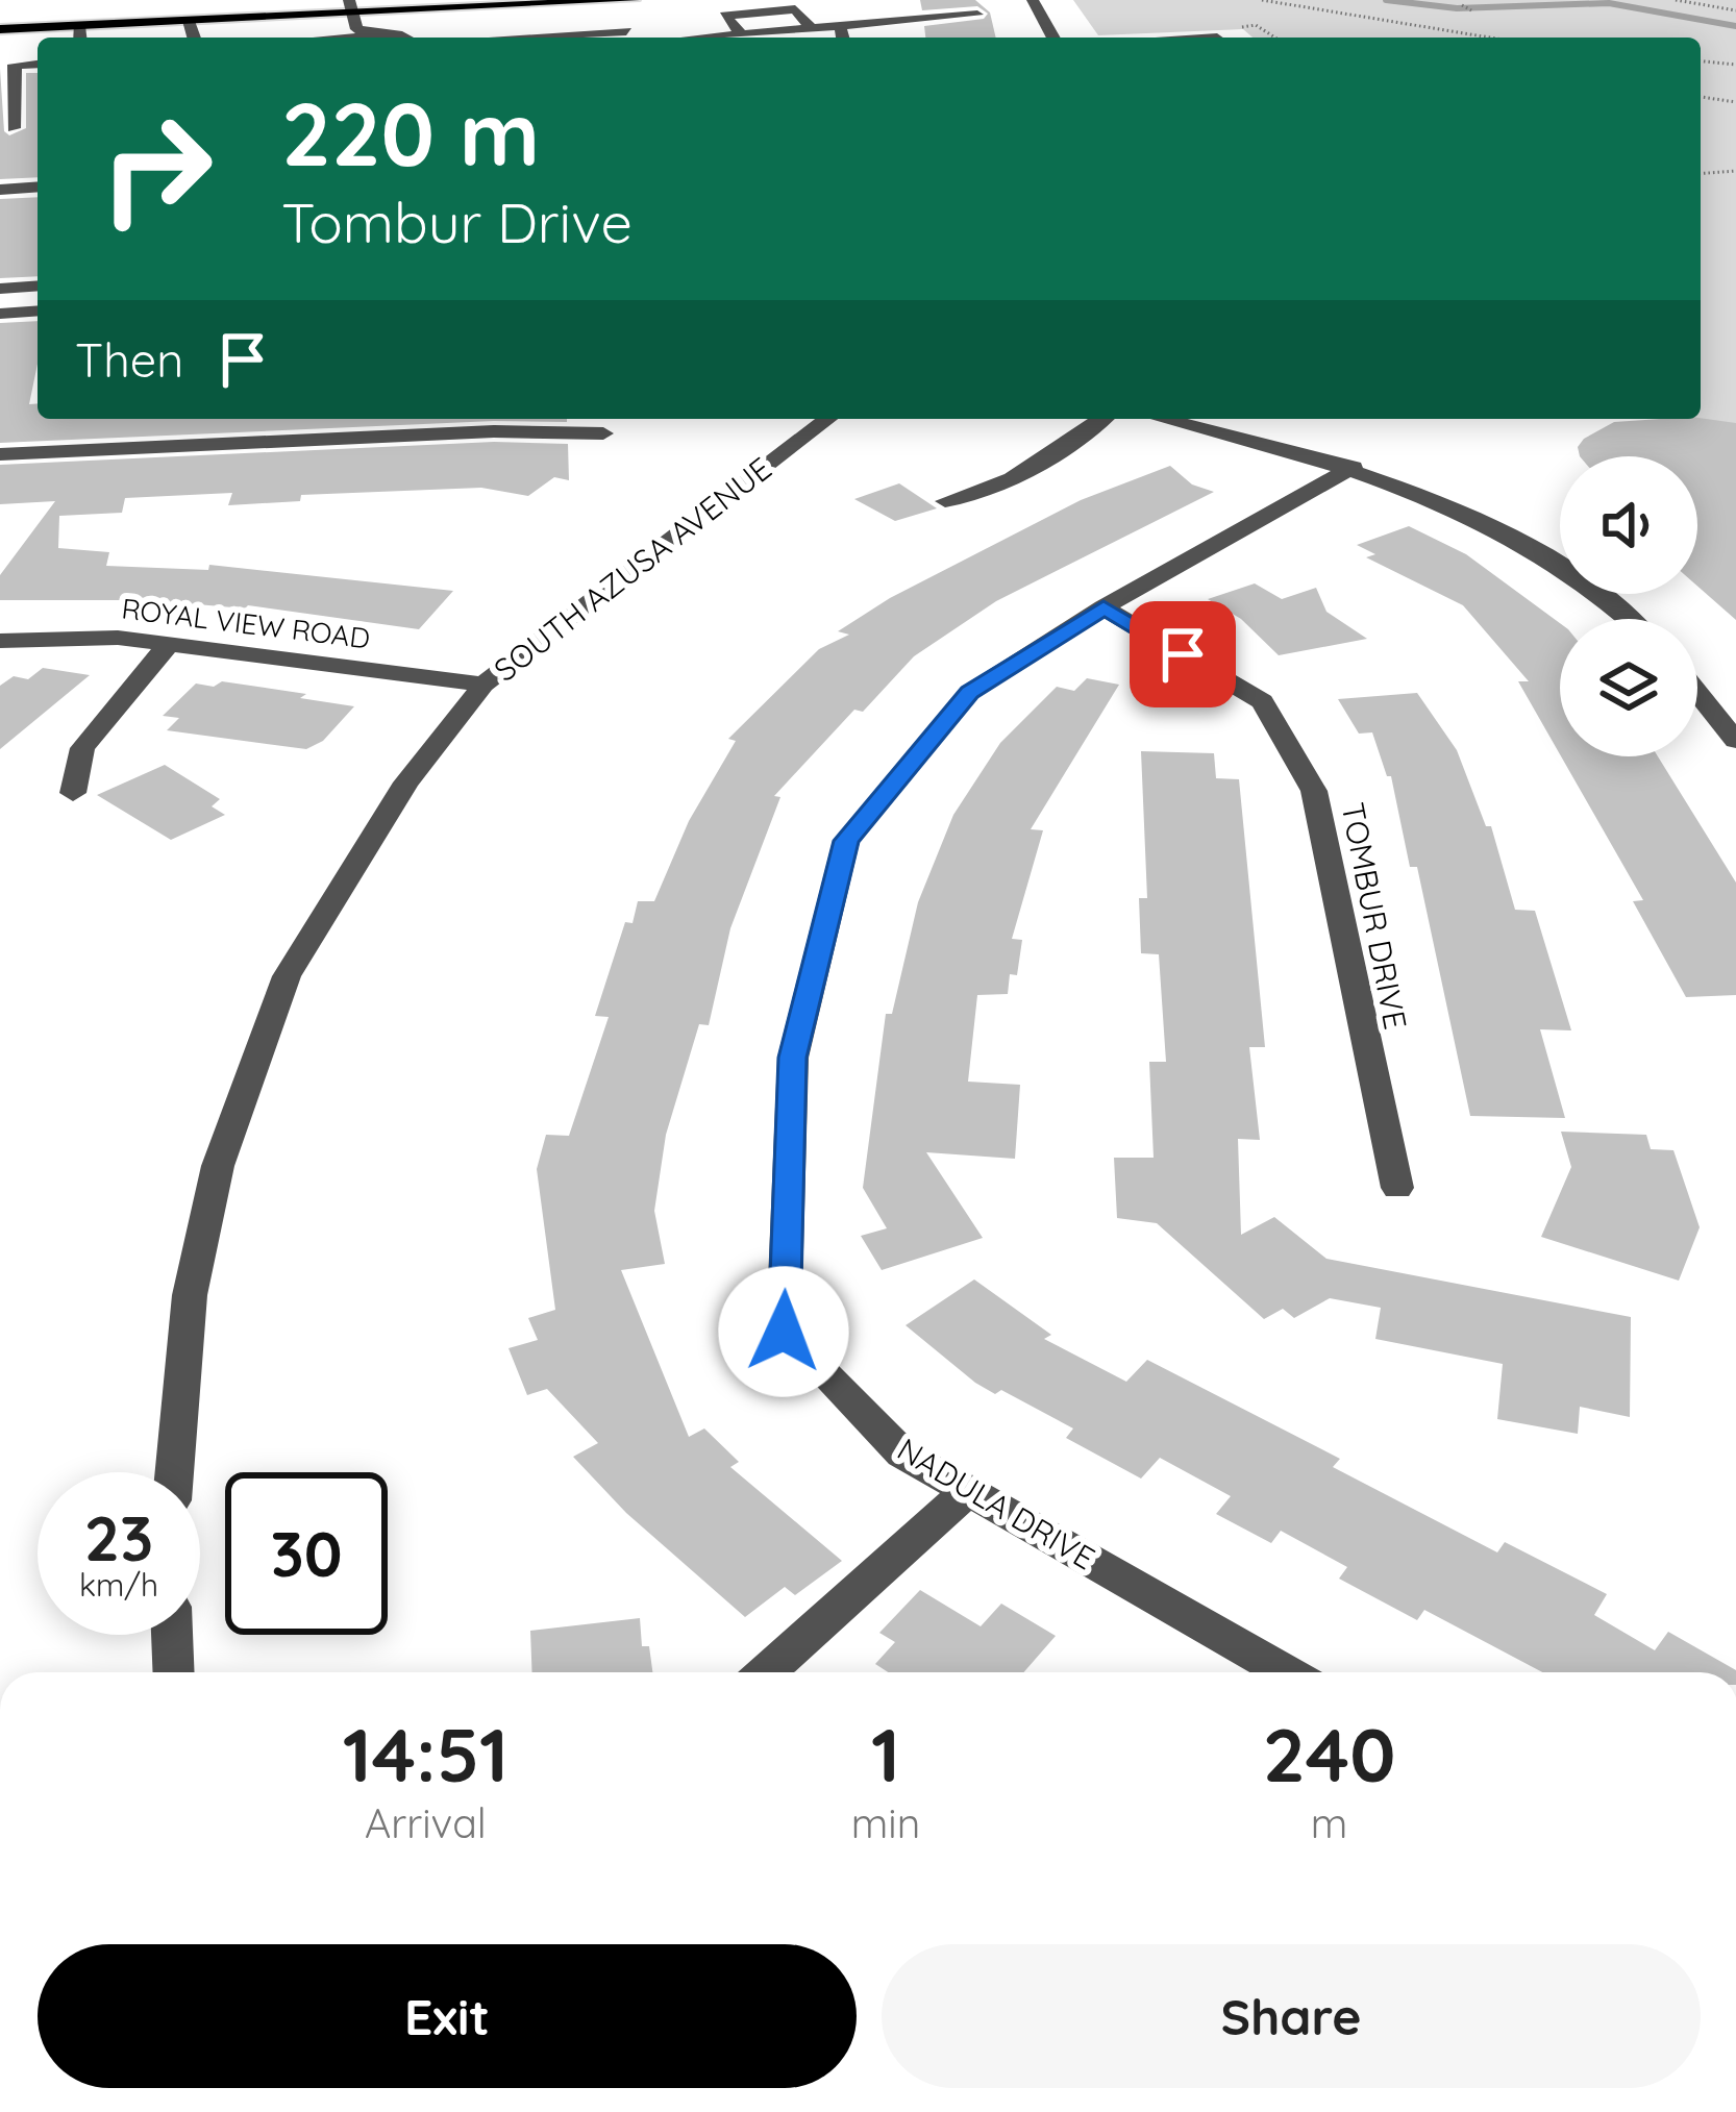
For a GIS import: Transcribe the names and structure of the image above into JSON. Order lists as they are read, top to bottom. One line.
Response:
{"streets":{"street":["SOUTH AZUSA AVENUE","ROYAL VIEW ROAD","TOMBUR DRIVE","NADULA DRIVE"]},"crossings":[["SOUTH AZUSA AVENUE","ROYAL VIEW ROAD"],["TOMBUR DRIVE","NADULA DRIVE"]],"page":{"turn":["220 m","Tombur Drive"],"then":"Then","speed":"23 km/h","limit":"30","eta":["14:51","Arrival","1","min","240","m"],"buttons":["Exit","Share"]}}
